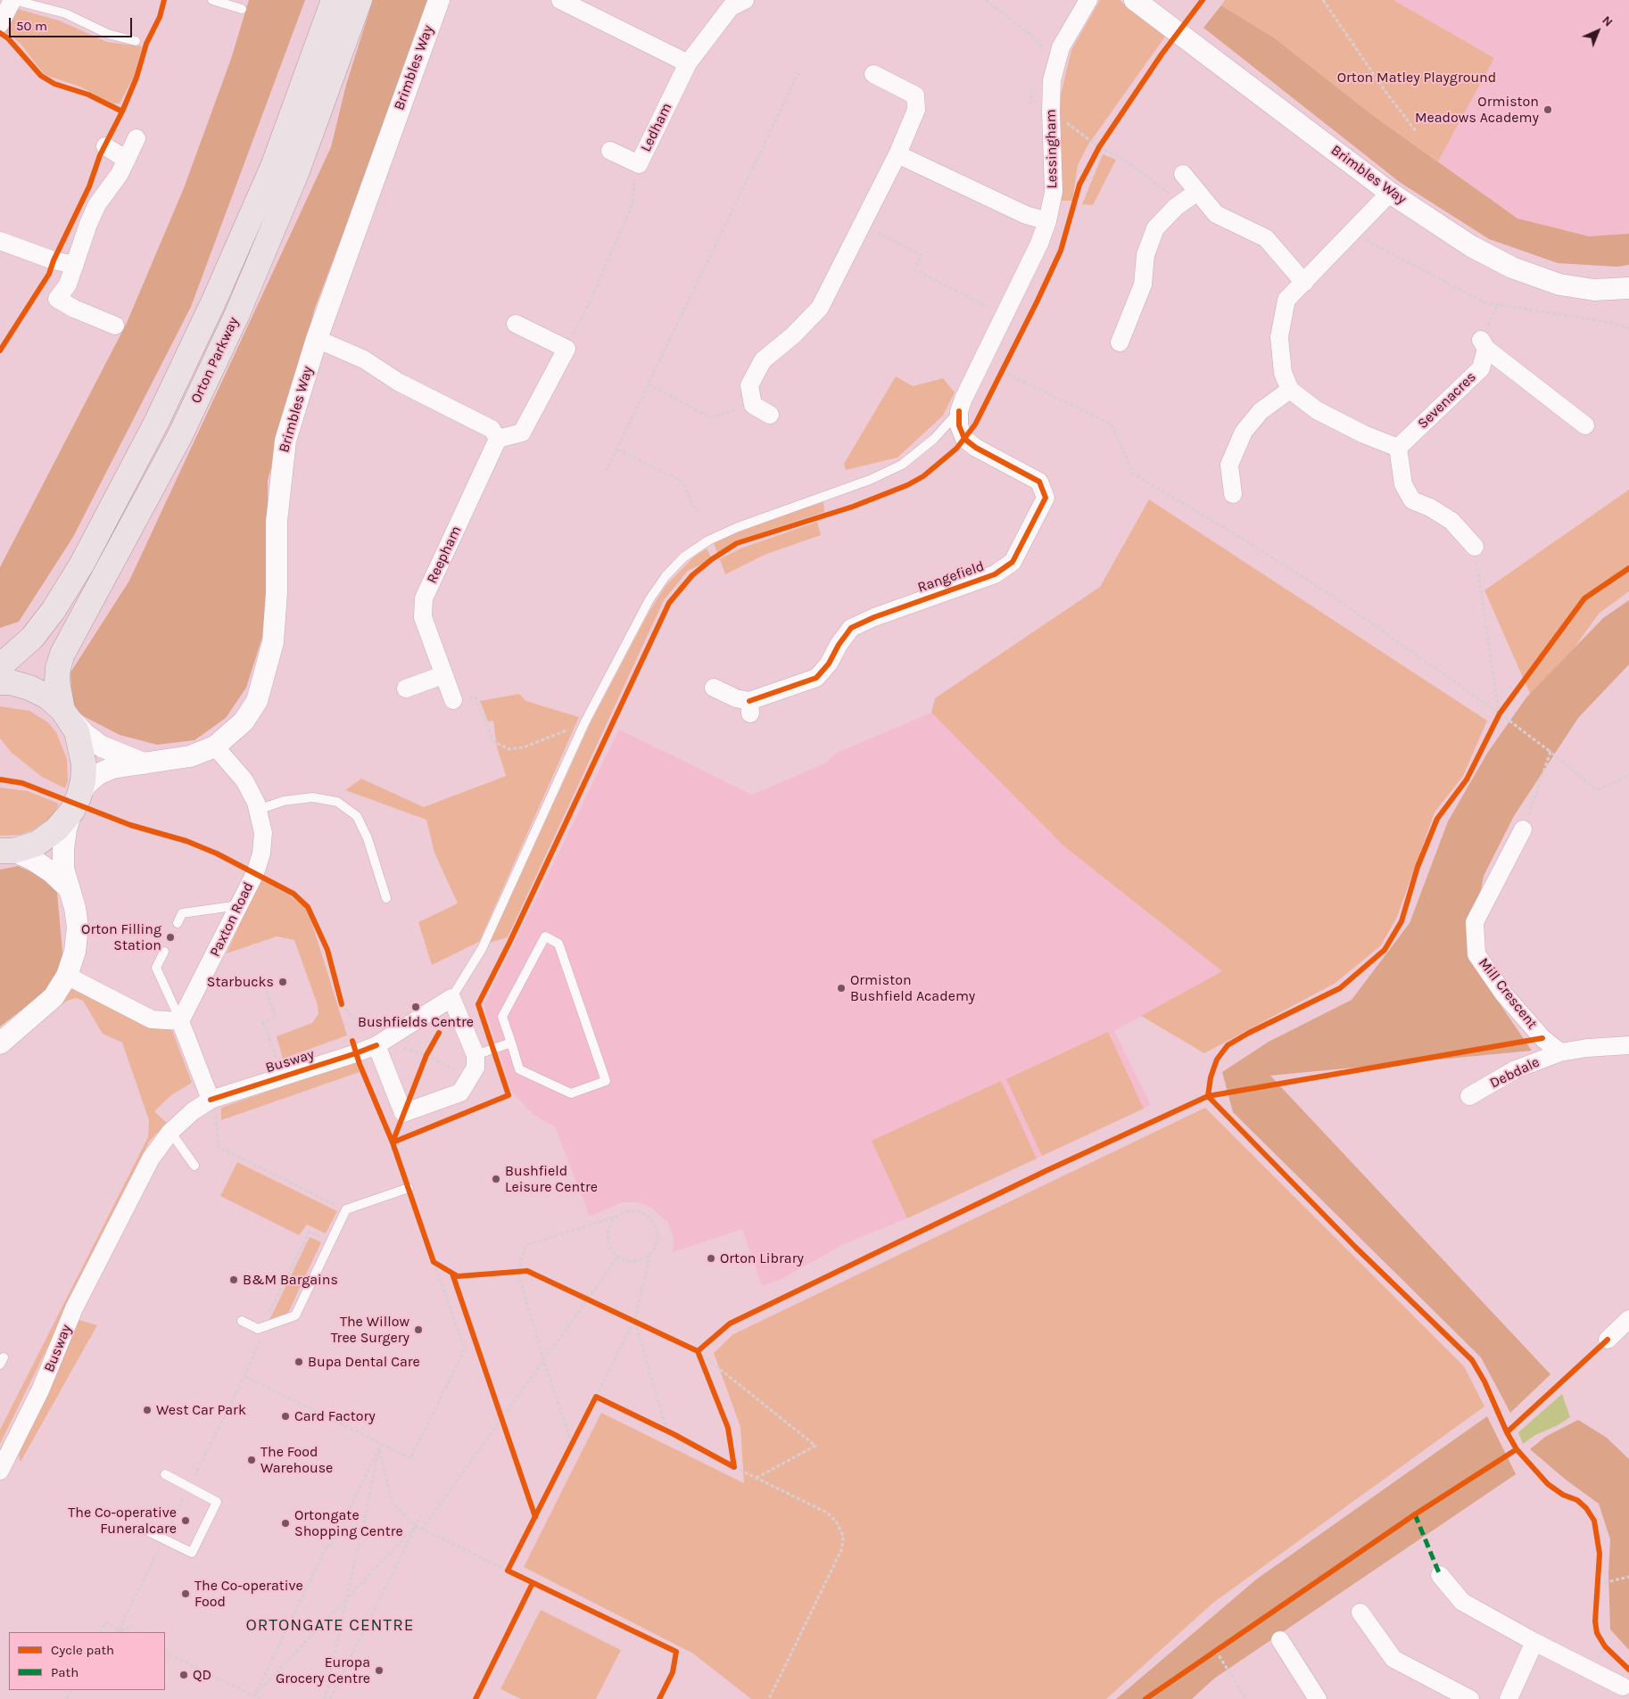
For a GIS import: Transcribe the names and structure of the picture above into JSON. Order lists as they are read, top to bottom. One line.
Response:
{"streets":{"main road":["Orton Parkway"],"street":["Brimbles Way","Ledham","Lessingham","Sevenacres","Reepham","Rangefield","Paxton Road","Mill Crescent","Busway","Debdale"]},"crossings":[["Brimbles Way","Paxton Road"],["Lessingham","Rangefield"],["Rangefield","Busway"],["Mill Crescent","Debdale"]],"districts":["ORTONGATE CENTRE"],"parks":["Orton Matley Playground"],"places":["Ormiston Meadows Academy","Orton Filling Station","Starbucks","Ormiston Bushfield Academy","Bushfields Centre","Bushfield Leisure Centre","Orton Library","B&M Bargains","The Willow Tree Surgery","Bupa Dental Care","West Car Park","Card Factory","The Food Warehouse","The Co-operative Funeralcare","Ortongate Shopping Centre","The Co-operative Food","Europa Grocery Centre","QD"],"legend":["Cycle path","Path"],"scale_bar":"50 m","north":"top right"}
